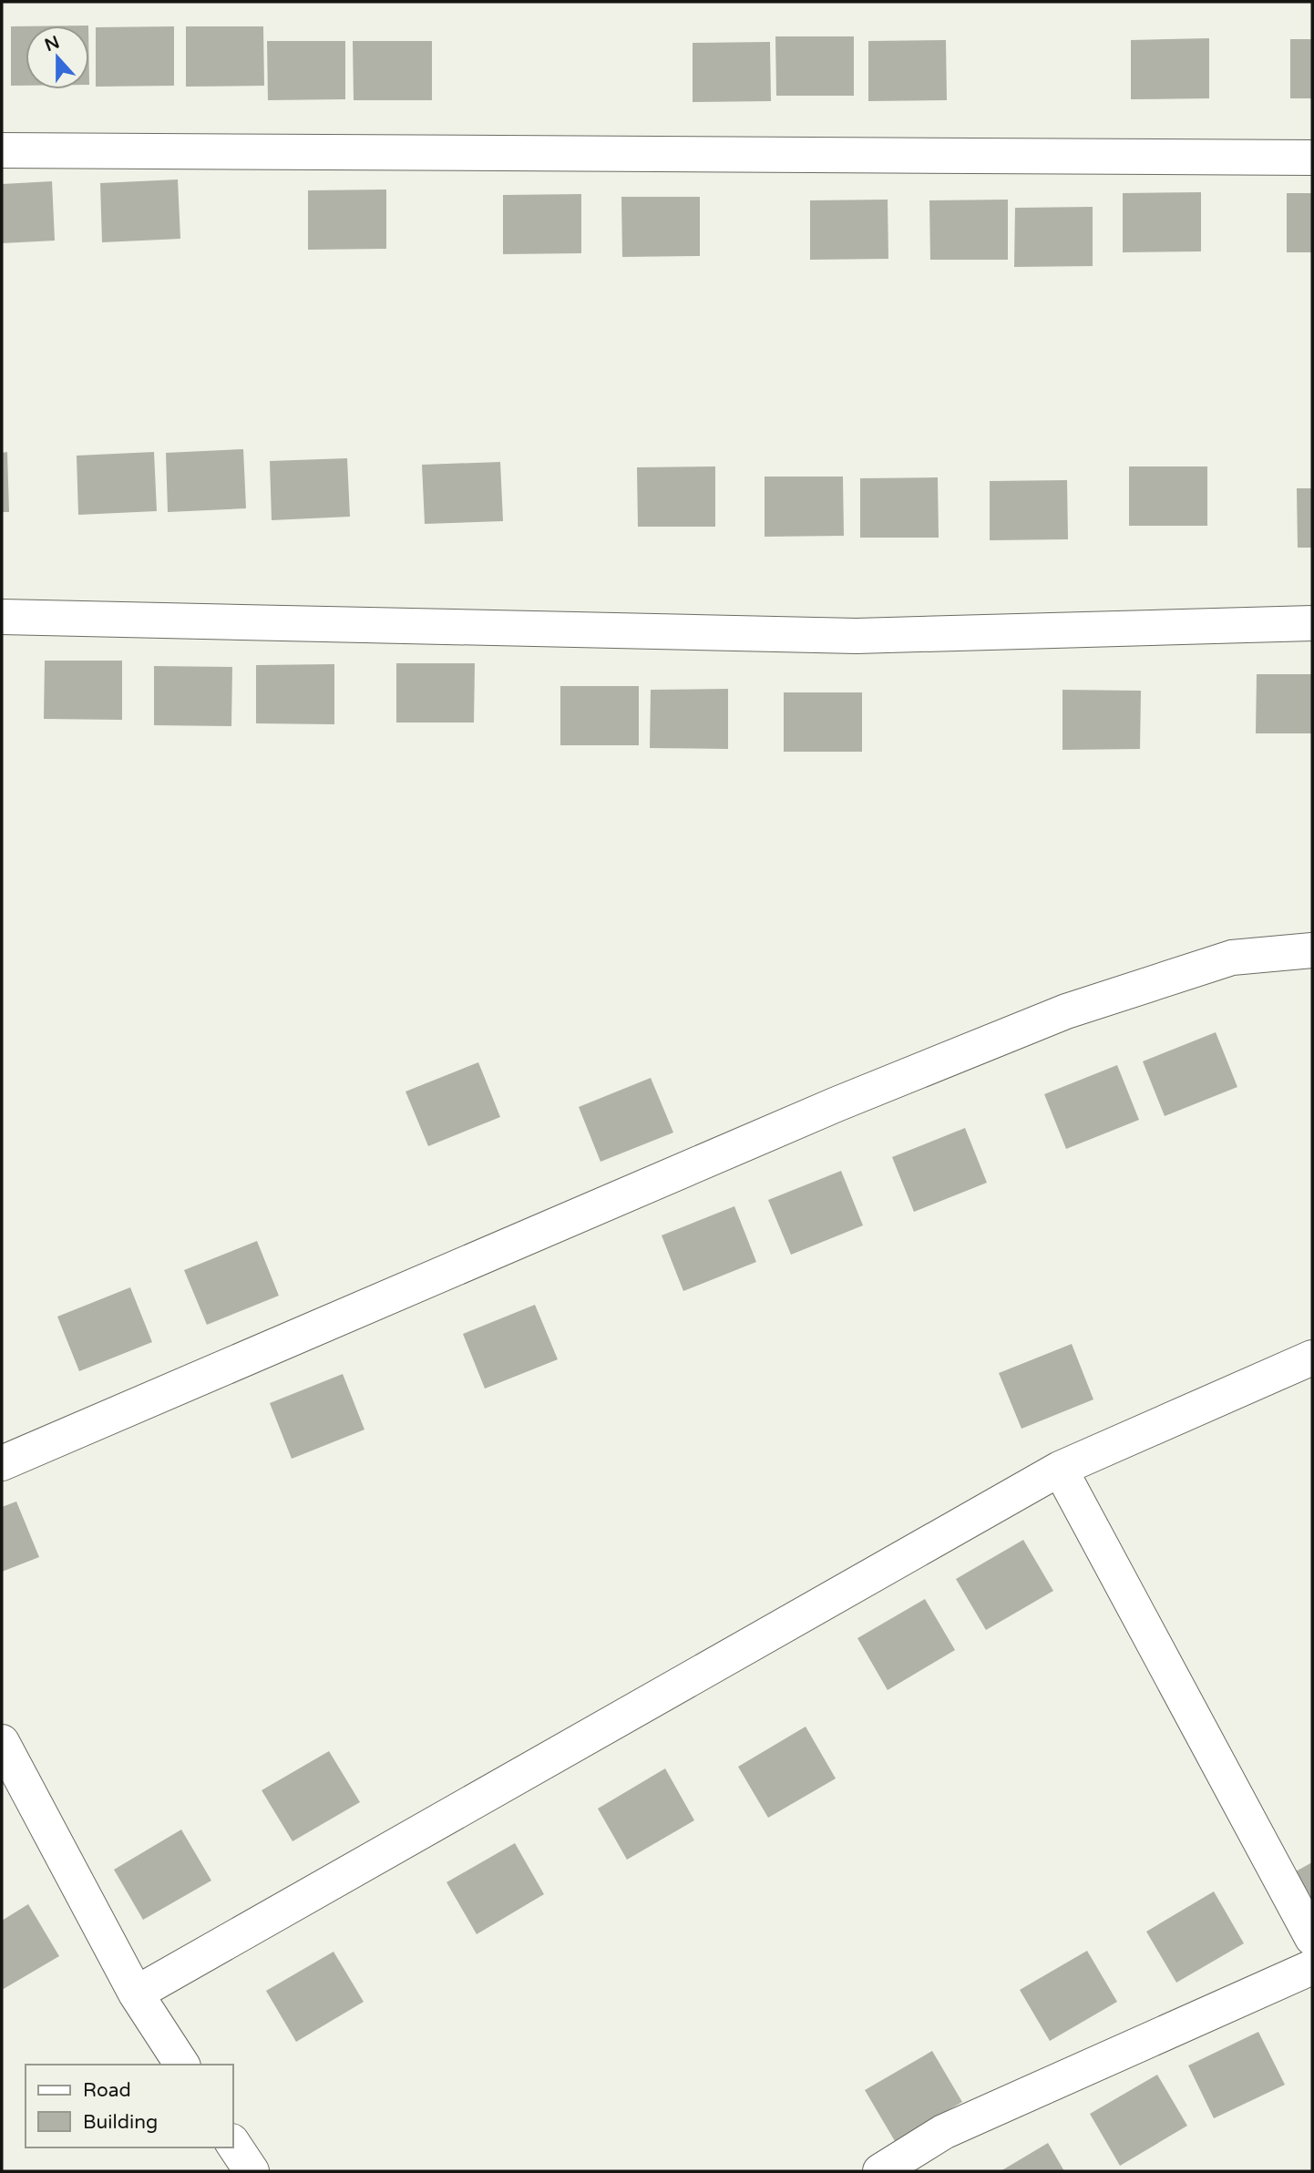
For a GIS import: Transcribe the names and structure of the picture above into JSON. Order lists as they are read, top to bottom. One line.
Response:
{"legend":["Road","Building"],"north":"top"}
